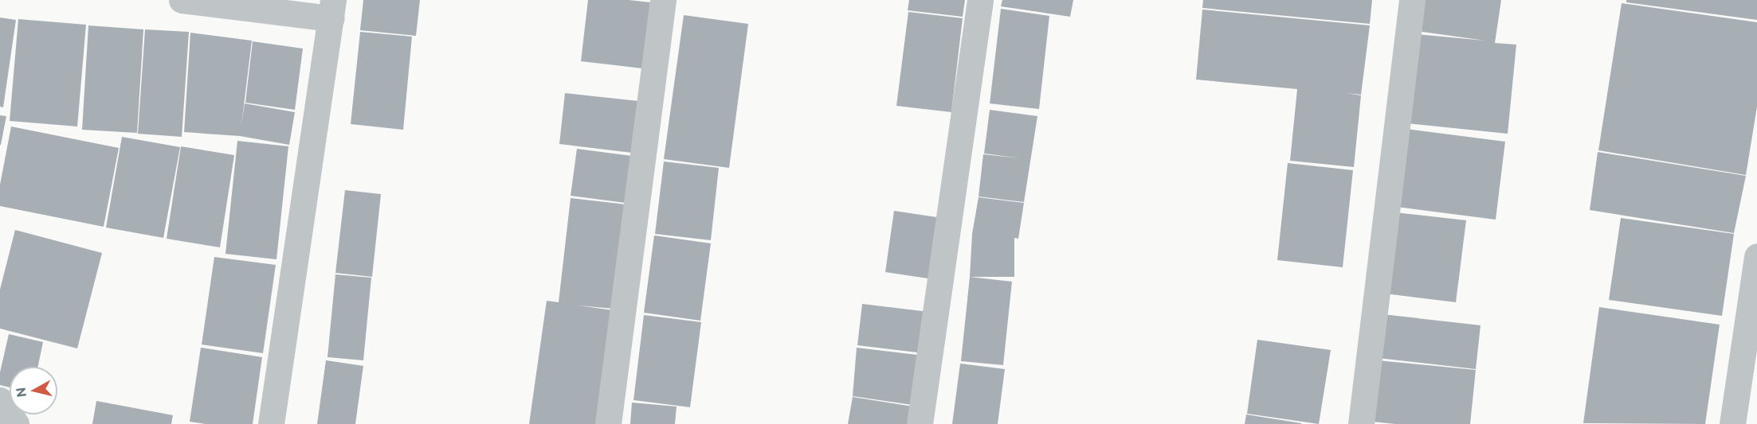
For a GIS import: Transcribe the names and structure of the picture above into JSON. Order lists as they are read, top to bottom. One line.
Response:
{"north":"left"}
